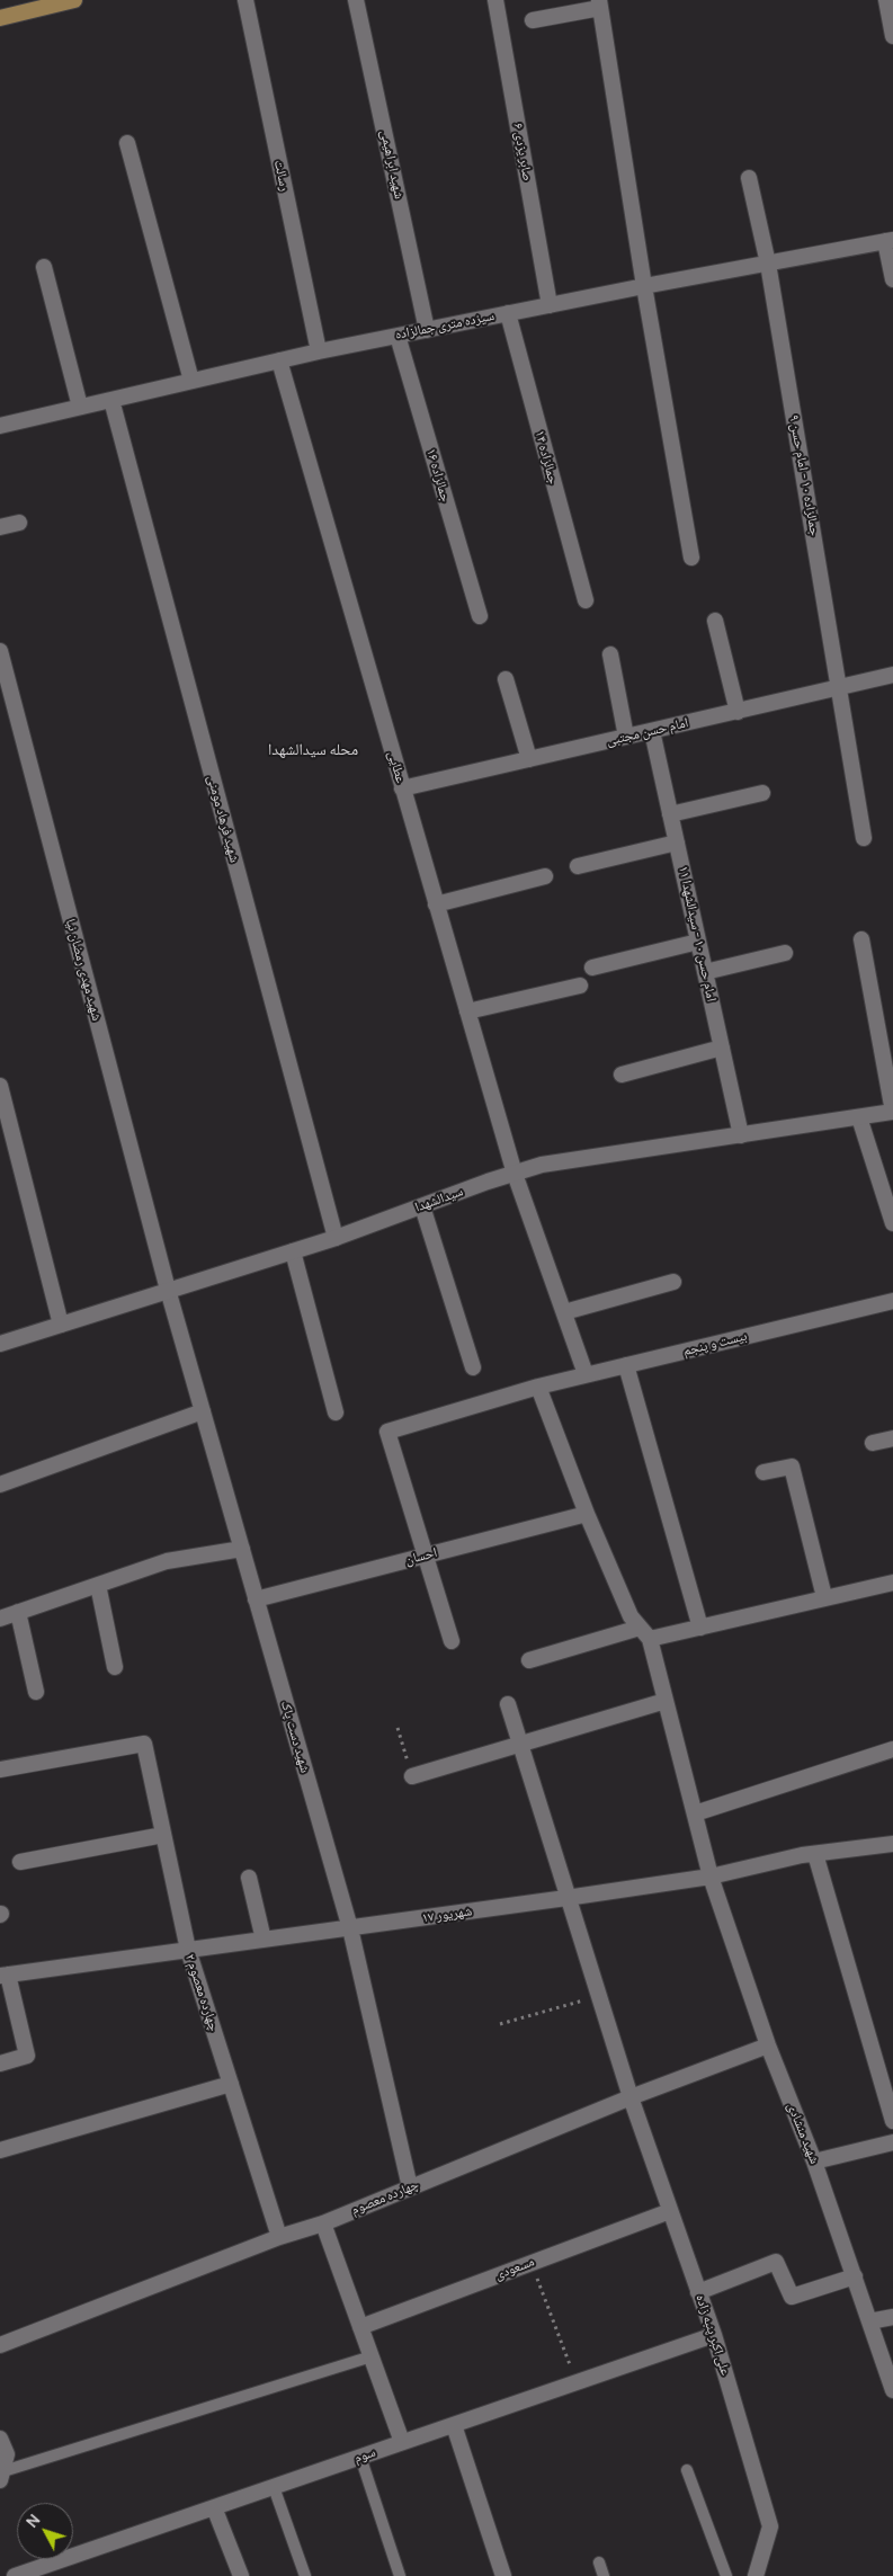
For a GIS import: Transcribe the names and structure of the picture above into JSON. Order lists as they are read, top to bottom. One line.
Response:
{"streets":{"street":["صابر یزدی ۶","شهید ابراهیمی","رسالت","سیزده متری جمالزاده","جمالزاده ۱۴","جمالزاده ۱۶","جمالزاده ۱۰ - امام حسن ۹","امام حسن مجتبی","عطایی","شهید فرهاد مومنی","امام حسن ۱۰ - سیدالشهدا ۱۱","شهید مهدی رمضان نیا","سیدالشهدا","بیست و پنجم","احسان","شهید دست پاک","۱۷ شهریور","چهارده معصوم ۲","شهید منشادی","چهارده معصوم","مسعودی","علی اکبر پنبه زاده","سوم"]},"crossings":[["صابر یزدی ۶","سیزده متری جمالزاده"],["شهید ابراهیمی","سیزده متری جمالزاده"],["رسالت","سیزده متری جمالزاده"],["سیزده متری جمالزاده","جمالزاده ۱۴"],["سیزده متری جمالزاده","جمالزاده ۱۶"],["سیزده متری جمالزاده","جمالزاده ۱۰ - امام حسن ۹"],["سیزده متری جمالزاده","عطایی"],["سیزده متری جمالزاده","شهید فرهاد مومنی"],["جمالزاده ۱۰ - امام حسن ۹","امام حسن مجتبی"],["امام حسن مجتبی","عطایی"],["امام حسن مجتبی","امام حسن ۱۰ - سیدالشهدا ۱۱"],["عطایی","سیدالشهدا"],["عطایی","بیست و پنجم"],["شهید فرهاد مومنی","سیدالشهدا"],["امام حسن ۱۰ - سیدالشهدا ۱۱","سیدالشهدا"],["شهید مهدی رمضان نیا","سیدالشهدا"],["شهید مهدی رمضان نیا","شهید دست پاک"],["سیدالشهدا","شهید دست پاک"],["بیست و پنجم","احسان"],["بیست و پنجم","شهید منشادی"],["احسان","شهید دست پاک"],["احسان","شهید منشادی"],["شهید دست پاک","۱۷ شهریور"],["شهید دست پاک","چهارده معصوم"],["۱۷ شهریور","چهارده معصوم ۲"],["۱۷ شهریور","شهید منشادی"],["۱۷ شهریور","علی اکبر پنبه زاده"],["چهارده معصوم ۲","چهارده معصوم"],["شهید منشادی","چهارده معصوم"],["چهارده معصوم","علی اکبر پنبه زاده"],["مسعودی","علی اکبر پنبه زاده"],["علی اکبر پنبه زاده","سوم"]],"districts":["محله سیدالشهدا"],"north":"top left"}
